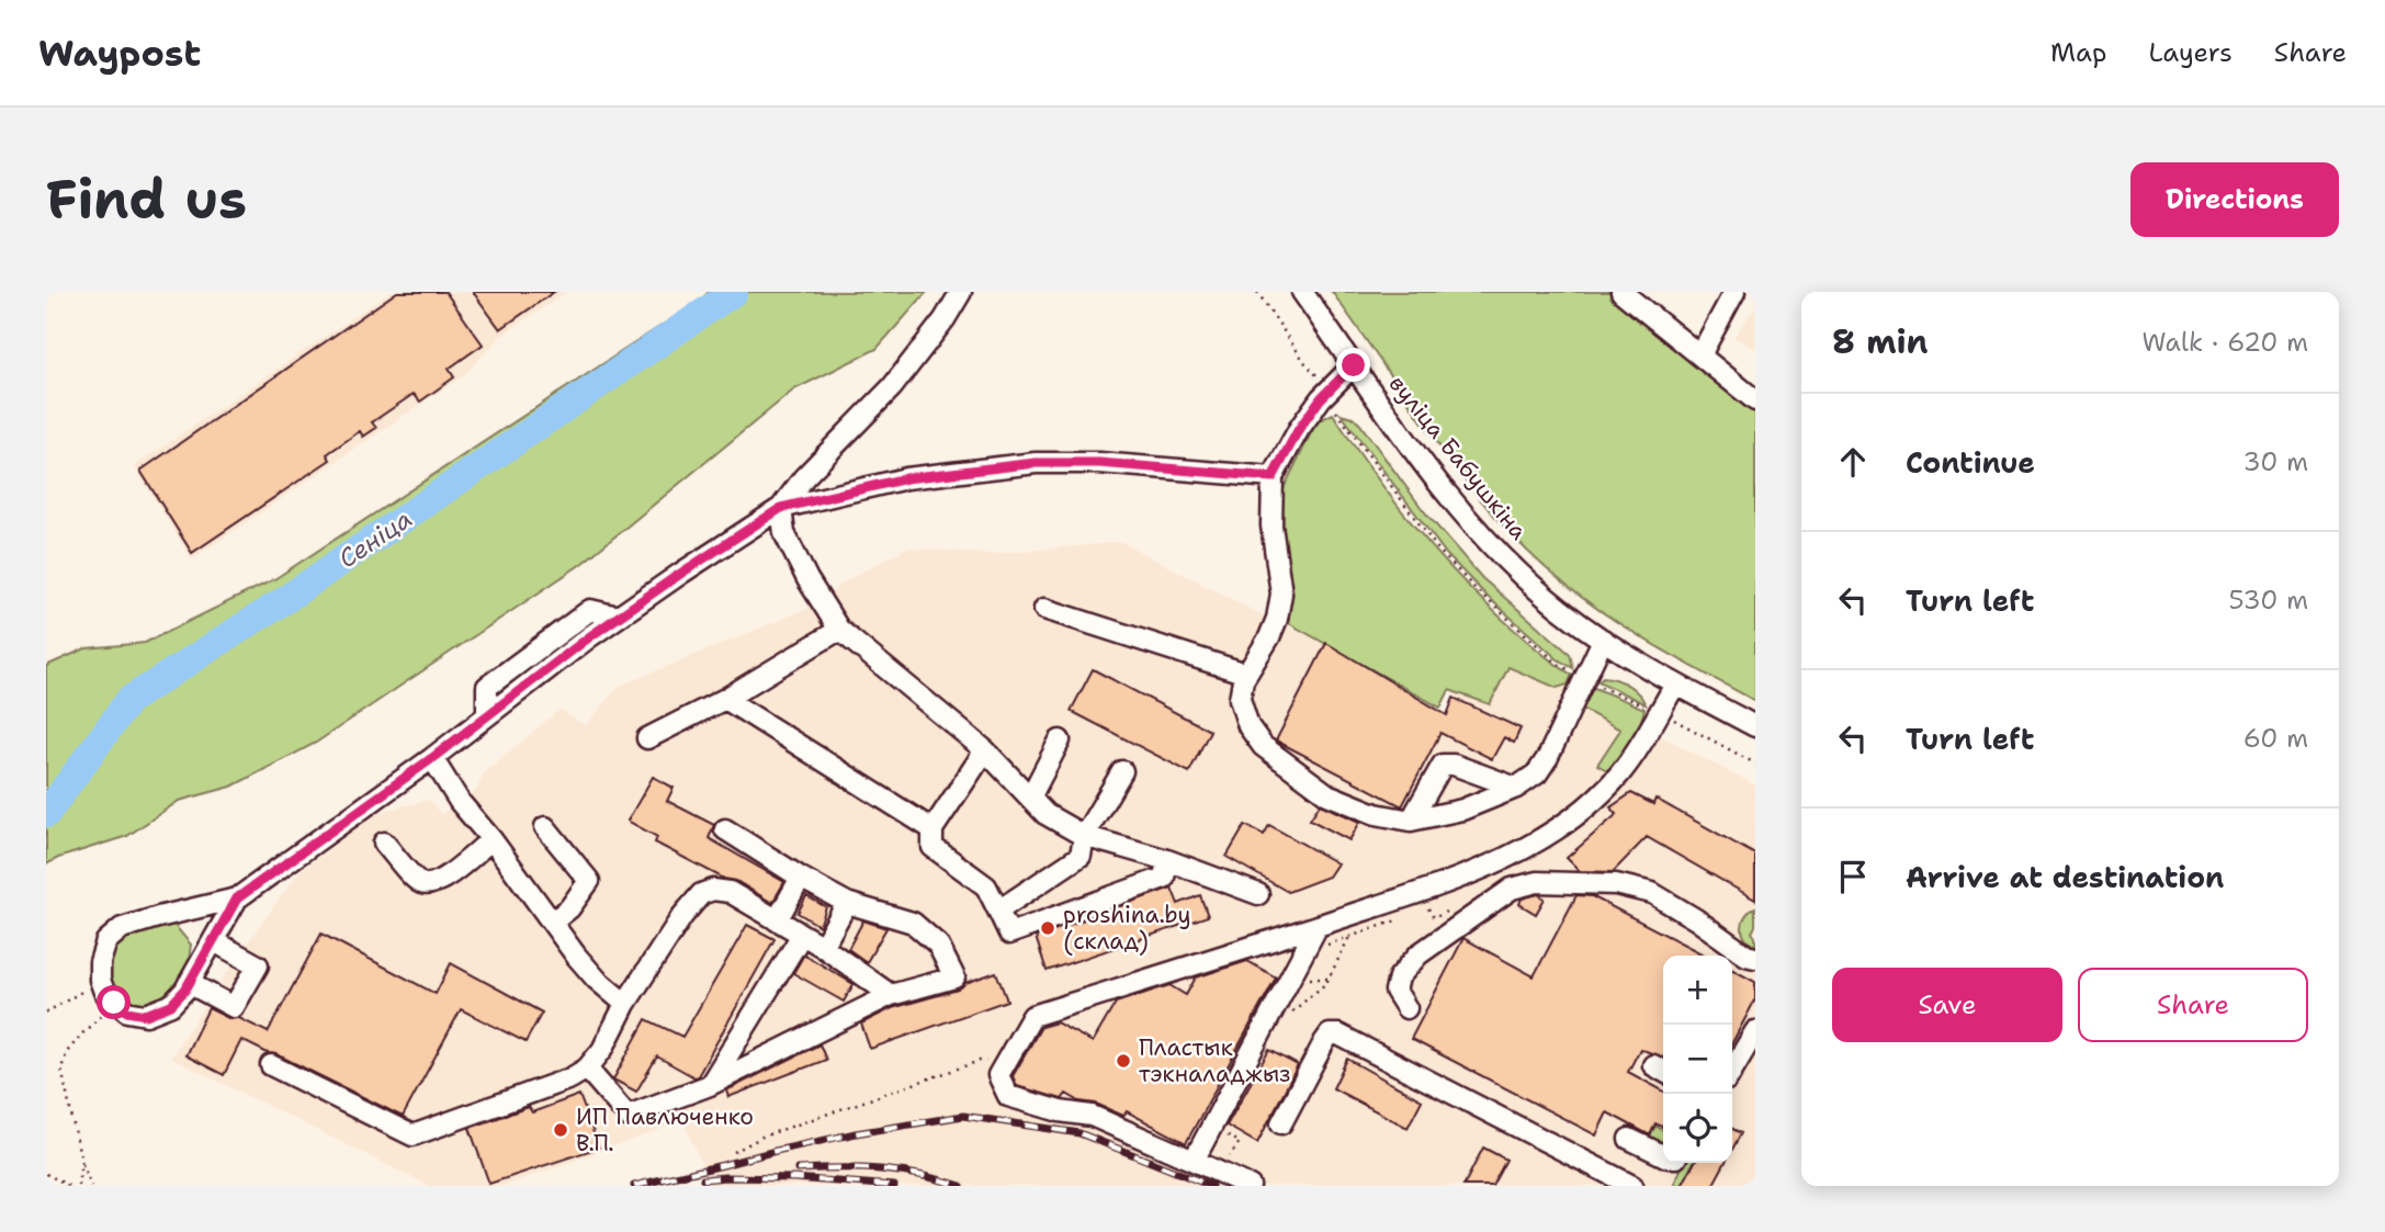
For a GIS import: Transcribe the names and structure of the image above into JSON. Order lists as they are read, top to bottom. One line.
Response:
{"streets":{"street":["вуліца Бабушкіна"]},"water":["Сеніца"],"places":["рroshina.by (склад)","Пластык тэкналаджыз","ИП Павлюченко В.П."],"page":{"header":"Waypost","nav":["Map","Layers","Share"],"buttons":["Directions",["Save","Share"]],"title":"Find us","heading":["8 min","Walk · 620 m"],"list":[["Continue","30 m"],["Turn left","530 m"],["Turn left","60 m"],"Arrive at destination"],"map_buttons":["+","−"]}}
